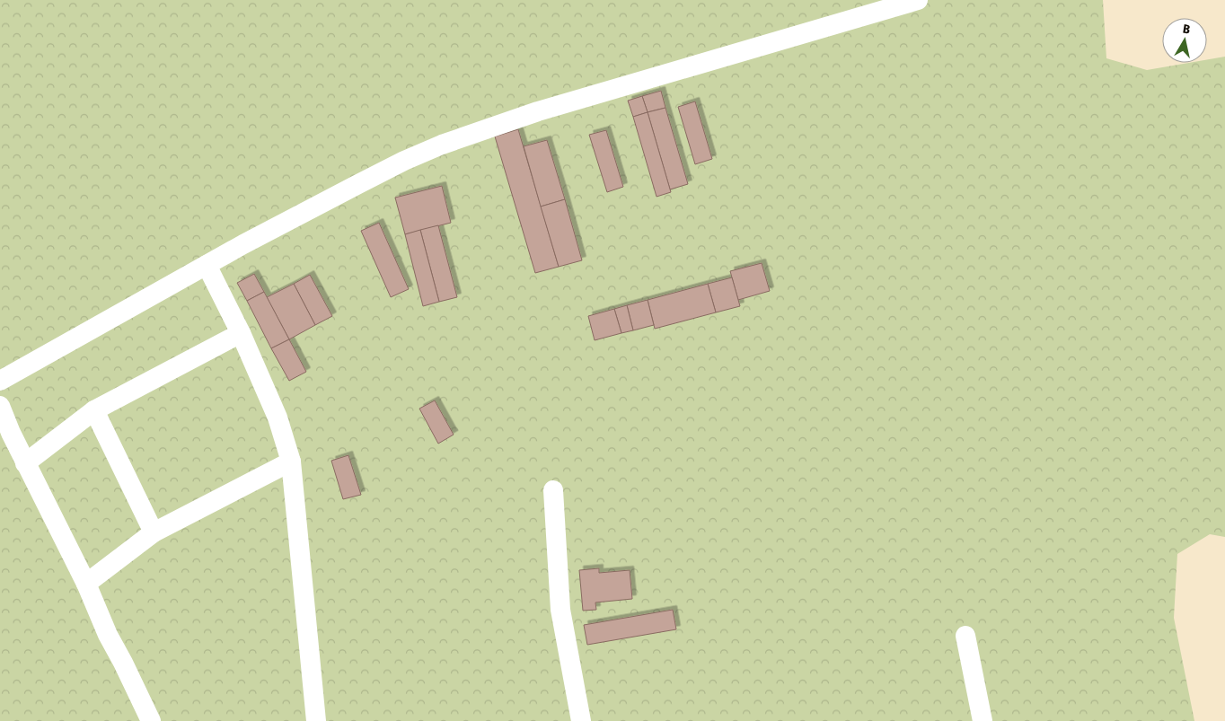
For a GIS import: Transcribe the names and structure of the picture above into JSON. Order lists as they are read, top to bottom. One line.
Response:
{"north":"top"}
